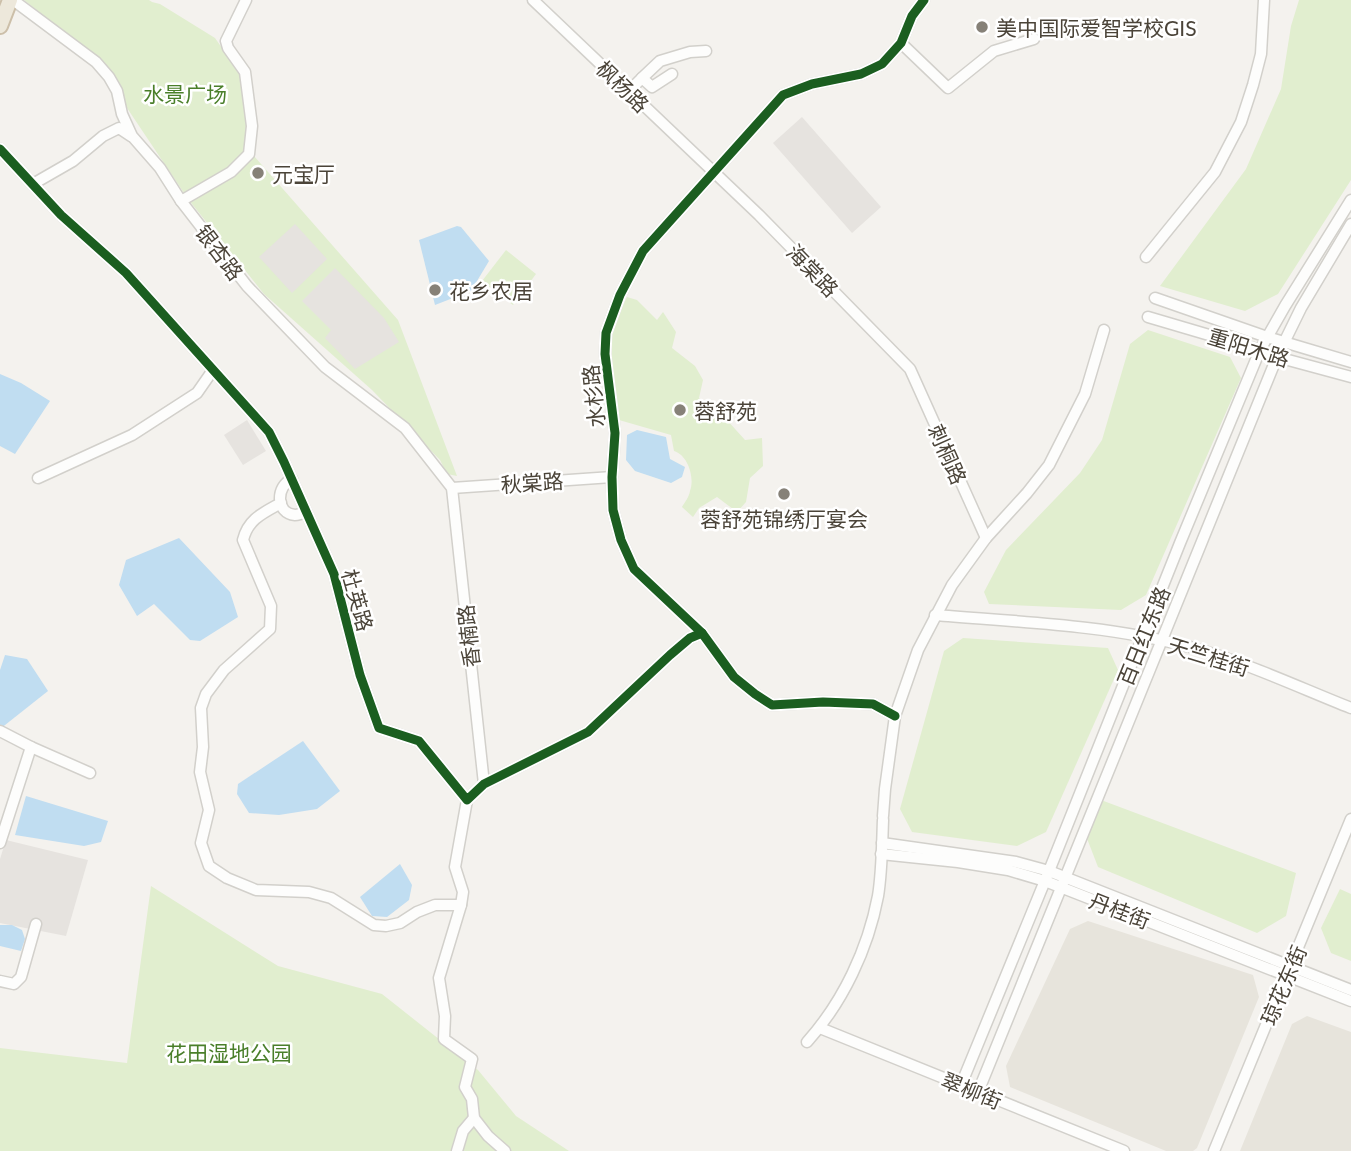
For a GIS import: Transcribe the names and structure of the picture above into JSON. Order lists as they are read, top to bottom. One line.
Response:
{"streets":{"street":["枫杨路","银杏路","海棠路","重阳木路","水杉路","刺桐路","秋棠路","杜英路","香楠路","百日红东路","天竺桂街","丹桂街","琼花东街","翠柳街"]},"crossings":[["枫杨路","海棠路"],["枫杨路","水杉路"],["银杏路","秋棠路"],["银杏路","香楠路"],["海棠路","水杉路"],["海棠路","刺桐路"],["重阳木路","百日红东路"],["水杉路","秋棠路"],["秋棠路","香楠路"],["百日红东路","天竺桂街"],["百日红东路","丹桂街"],["百日红东路","翠柳街"],["丹桂街","琼花东街"]],"parks":["水景广场","花田湿地公园"],"places":["美中国际爱智学校GIS","元宝厅","花乡农居","蓉舒苑","蓉舒苑锦绣厅宴会"]}
